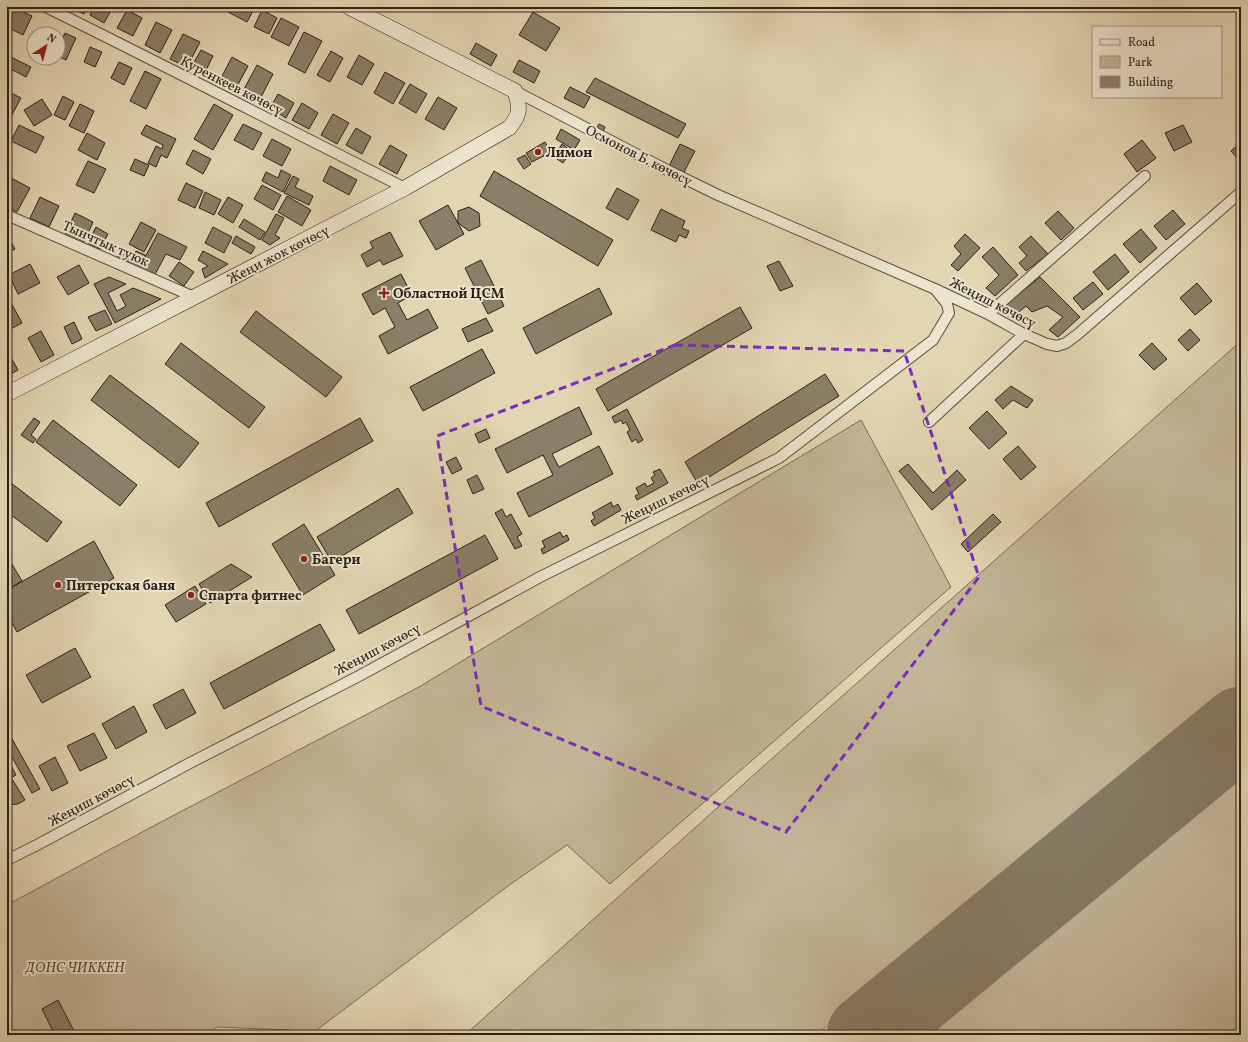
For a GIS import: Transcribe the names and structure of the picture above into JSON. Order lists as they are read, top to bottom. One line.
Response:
{"streets":{"main road":["Осмонов Б. көчөсү","Жеңи жок көчөсү"],"street":["Куренкеев көчөсү","Тынчтык туюк","Жеңиш көчөсү"]},"crossings":[["Куренкеев көчөсү","Жеңи жок көчөсү"],["Осмонов Б. көчөсү","Жеңи жок көчөсү"],["Осмонов Б. көчөсү","Жеңиш көчөсү"],["Тынчтык туюк","Жеңи жок көчөсү"]],"parks":["ДОНС ЧИККЕН"],"places":{"other":["Лимон","Багери","Питерская баня","Спарта фитнес"],"health":["Областной ЦСМ"]},"legend":["Road","Park","Building"],"north":"top right"}
